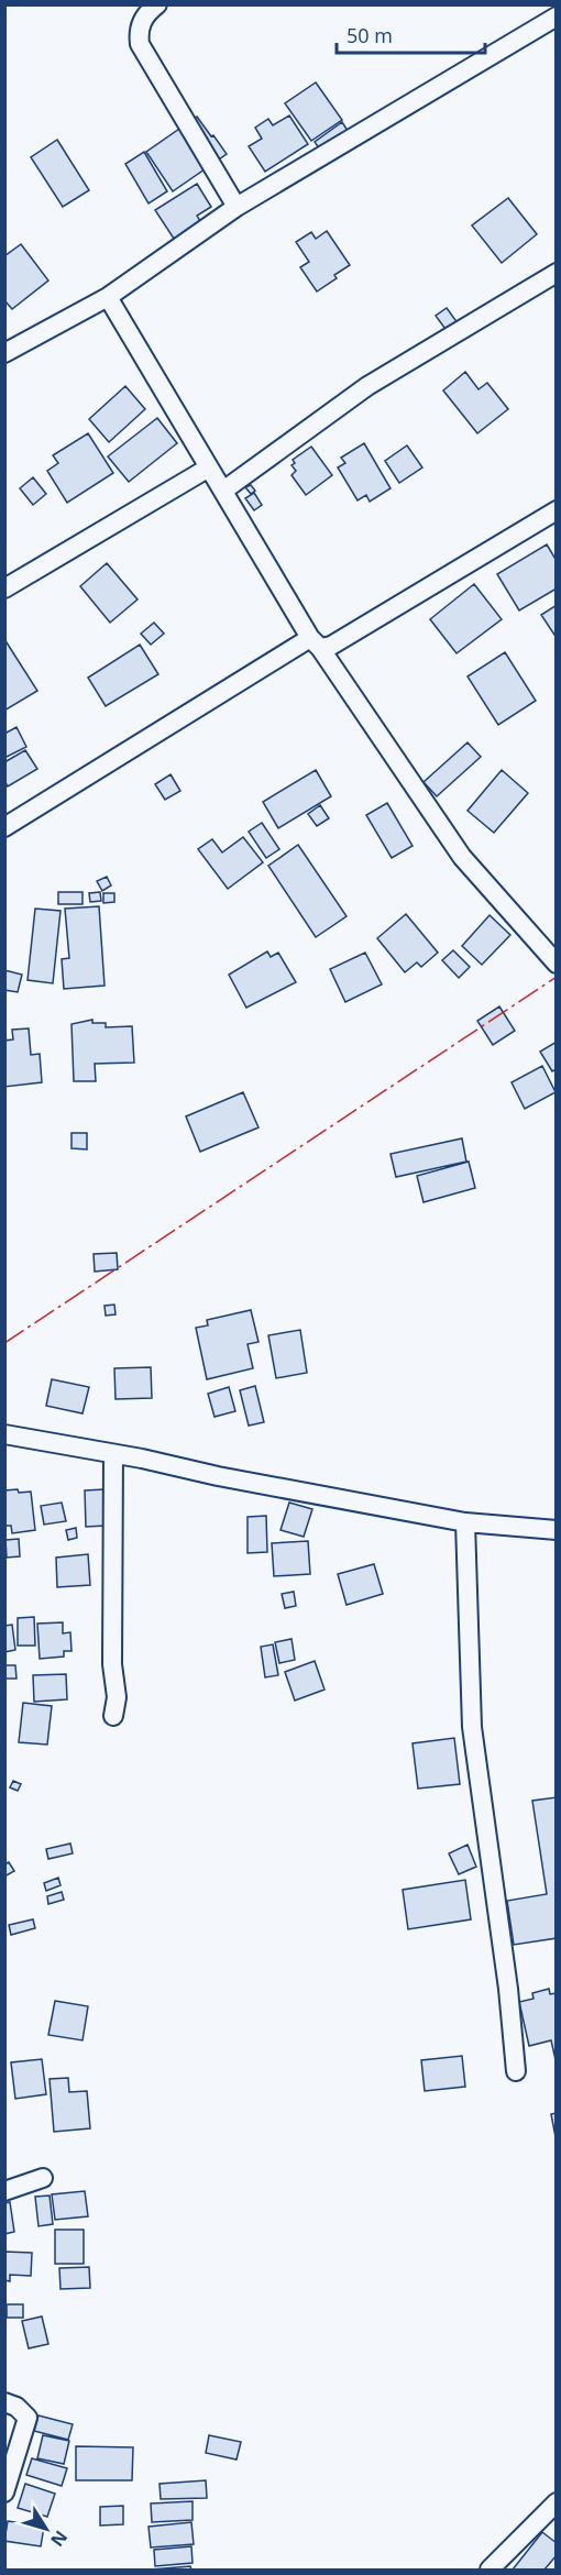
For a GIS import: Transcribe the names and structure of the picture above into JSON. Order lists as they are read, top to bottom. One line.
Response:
{"scale_bar":"50 m","north":"bottom right"}
